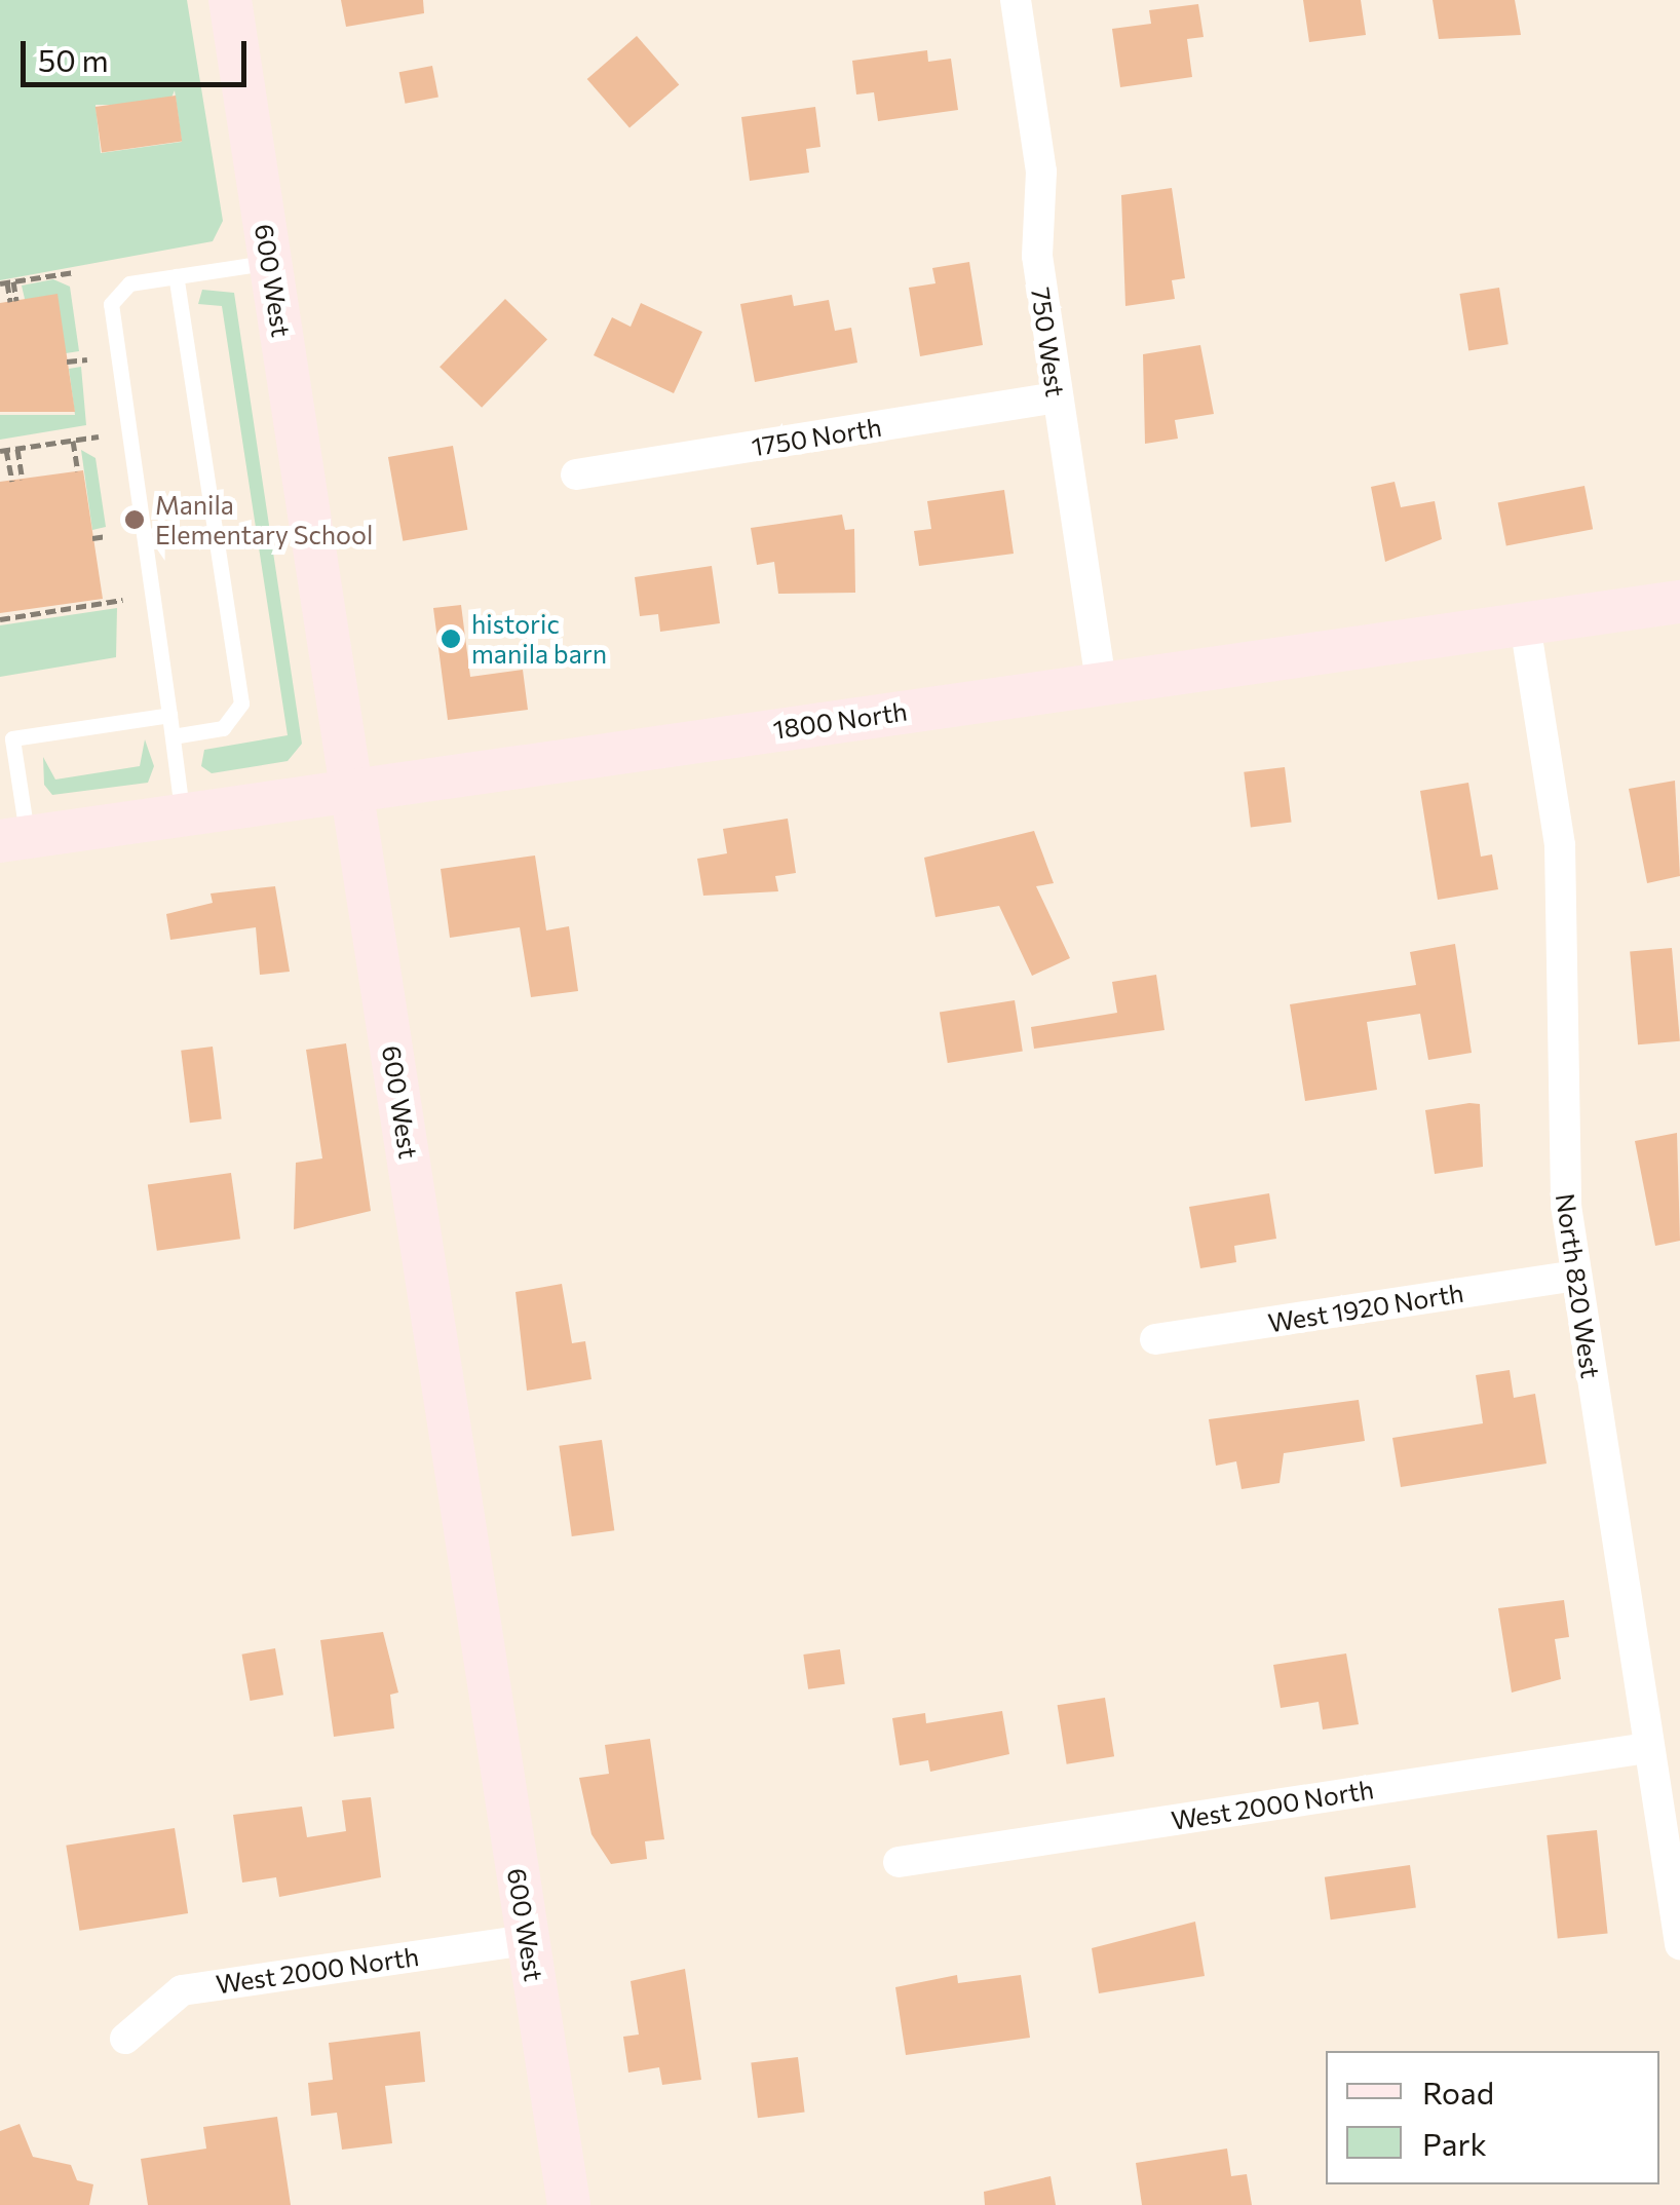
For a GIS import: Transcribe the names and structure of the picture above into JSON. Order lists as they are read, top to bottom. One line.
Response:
{"streets":{"street":["600 West","750 West","1750 North","1800 North","North 820 West","West 1920 North","West 2000 North"]},"crossings":[["600 West","1800 North"],["600 West","West 2000 North"],["750 West","1750 North"],["750 West","1800 North"],["1800 North","North 820 West"],["North 820 West","West 1920 North"],["North 820 West","West 2000 North"]],"places":["Manila Elementary School","historic manila barn"],"legend":["Road","Park"],"scale_bar":"50 m"}
